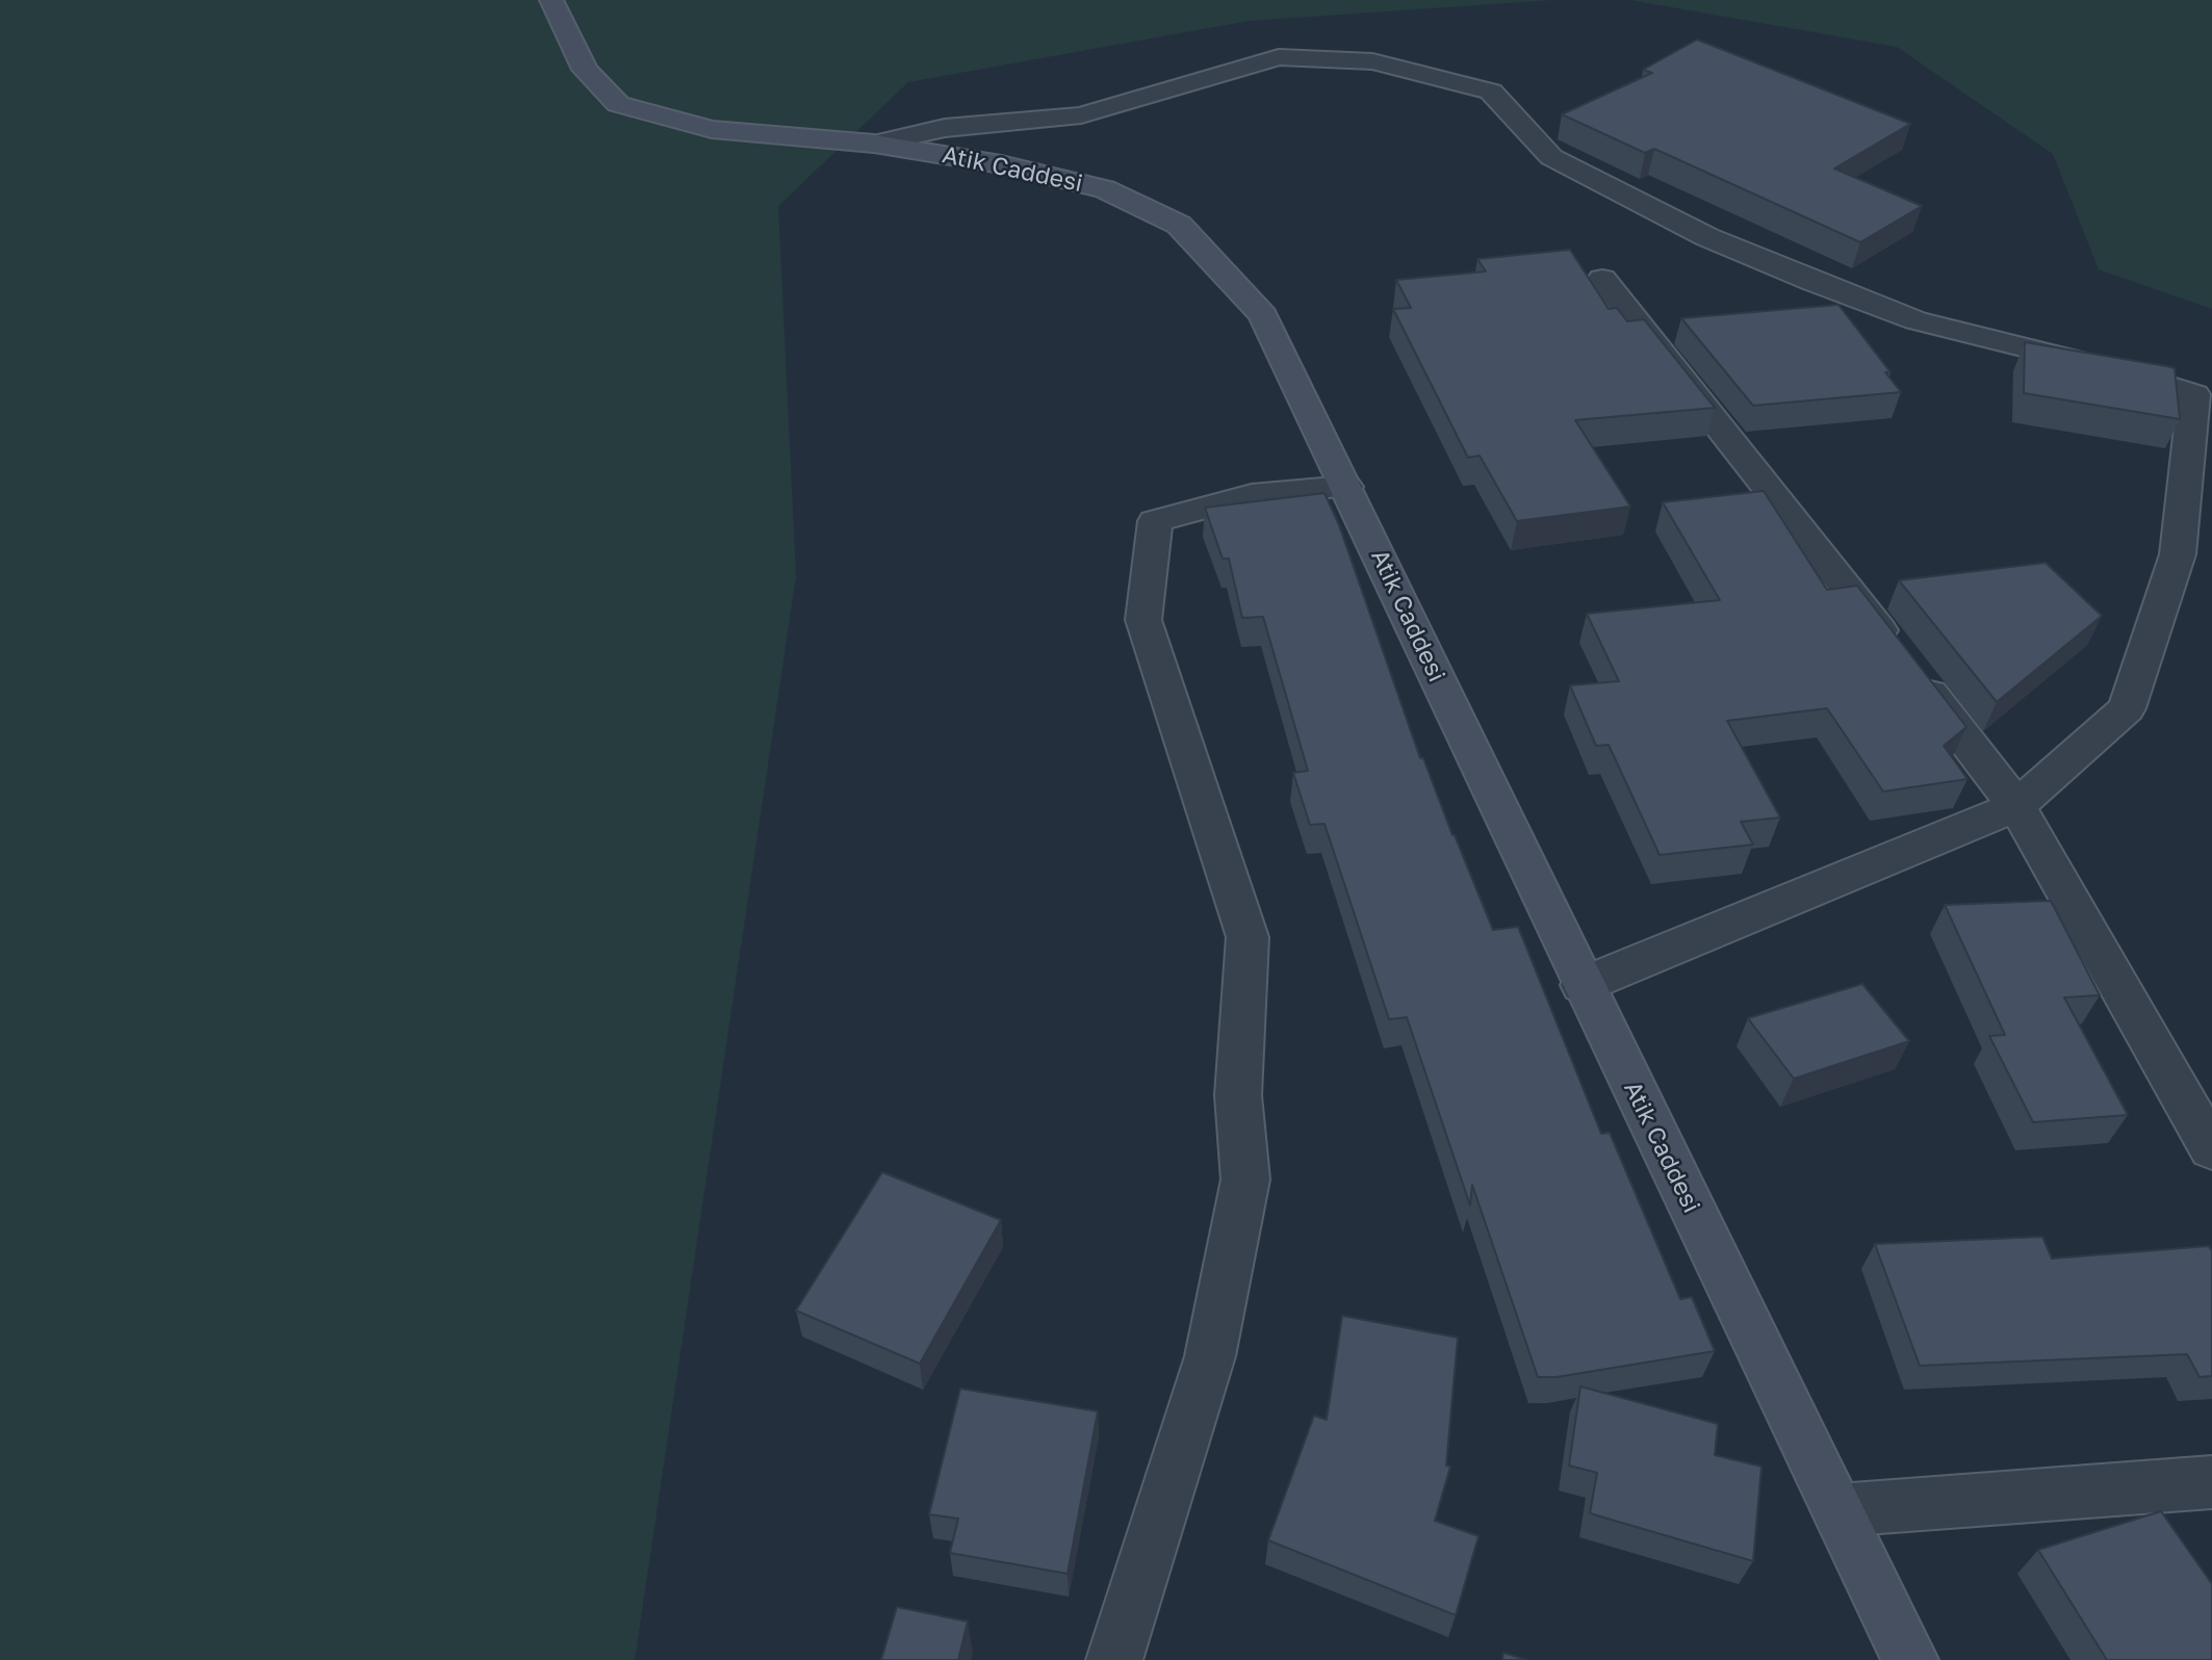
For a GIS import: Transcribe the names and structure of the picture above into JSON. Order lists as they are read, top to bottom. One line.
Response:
{"streets":{"street":["Atik Caddesi"]}}
